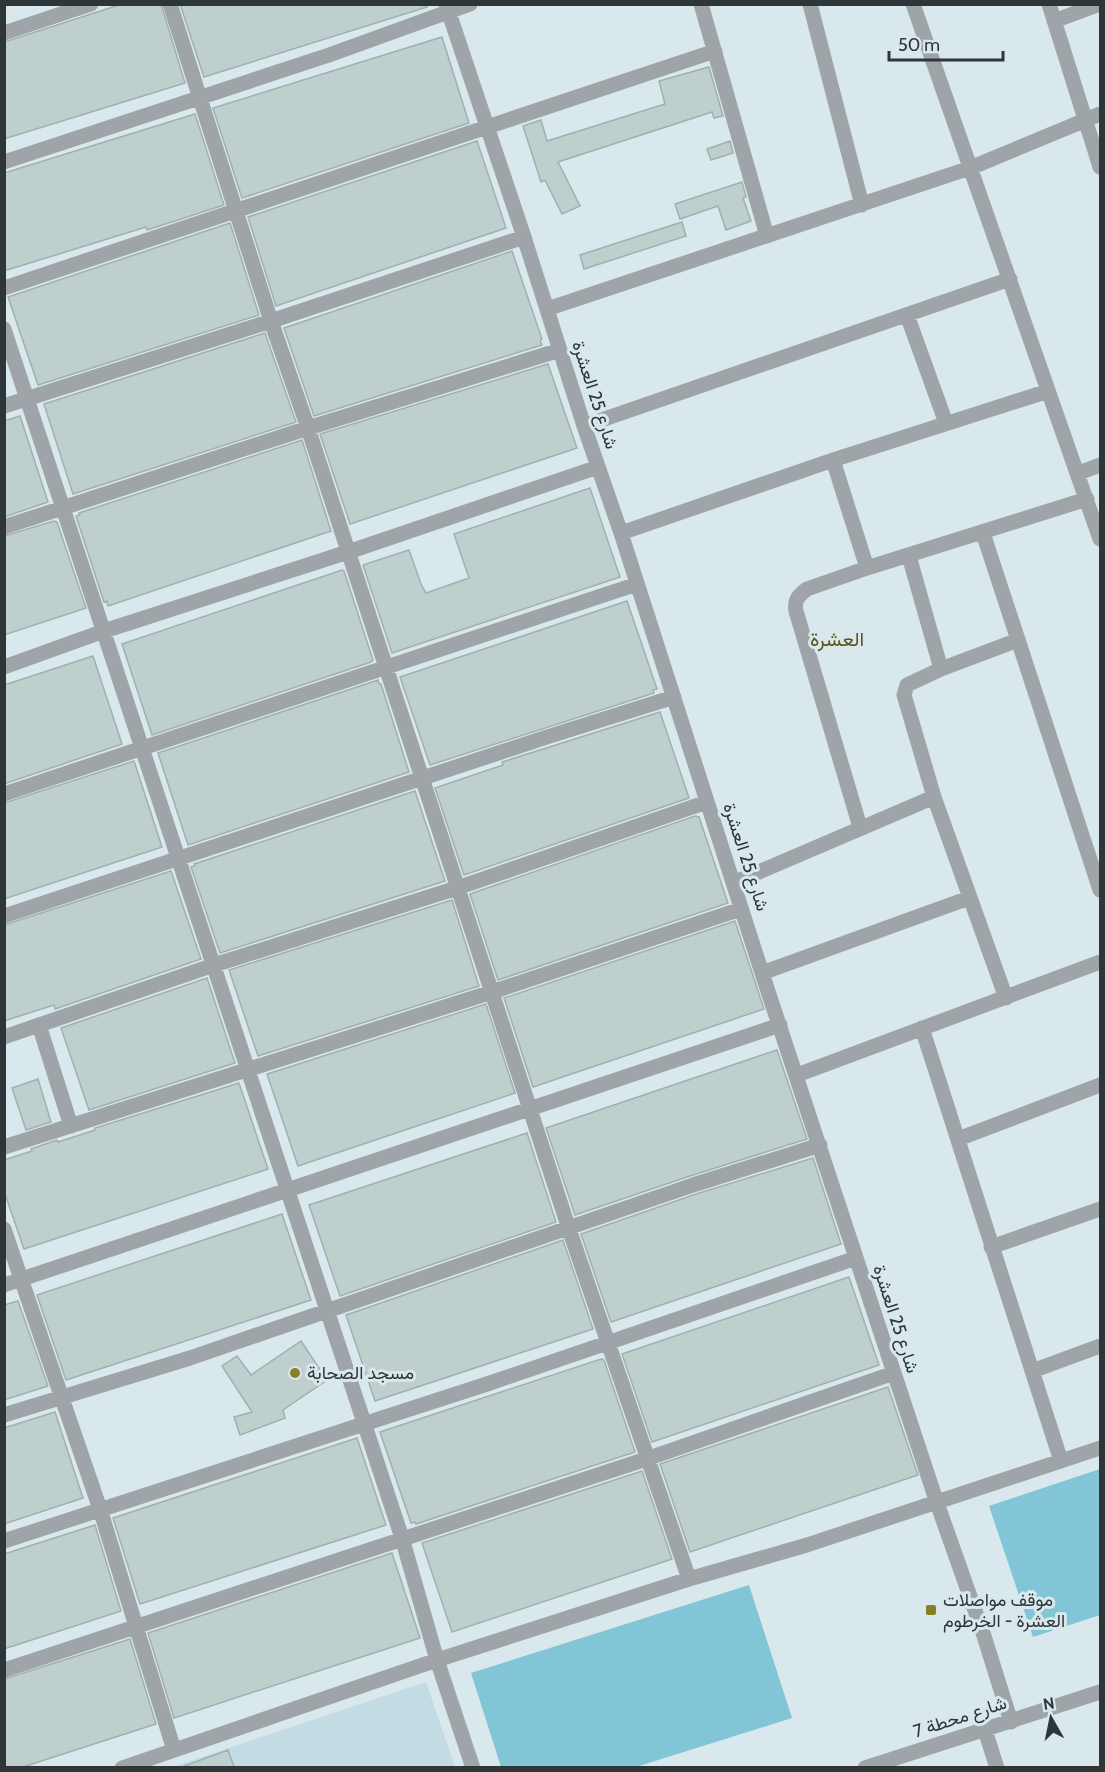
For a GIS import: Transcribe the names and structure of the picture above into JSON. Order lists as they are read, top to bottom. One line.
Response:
{"streets":{"street":["شارع 25 العشرة","شارع محطة 7"]},"crossings":[["شارع 25 العشرة","شارع محطة 7"]],"districts":["العشرة"],"places":{"other":["مسجد الصحابة"],"transit":["موقف مواصلات العشرة - الخرطوم"]},"scale_bar":"50 m","north":"top"}
